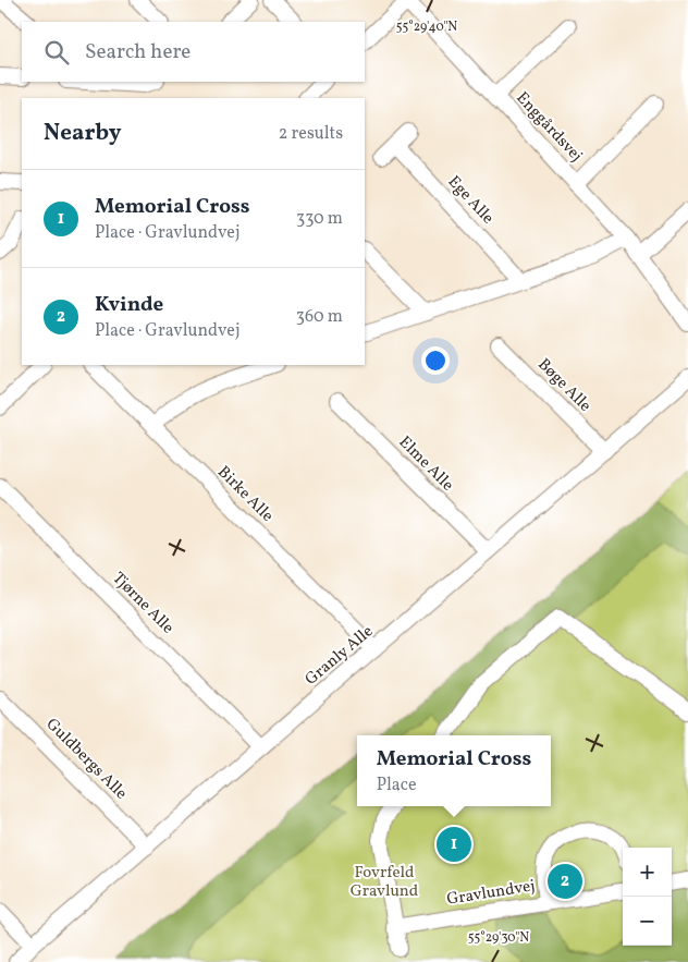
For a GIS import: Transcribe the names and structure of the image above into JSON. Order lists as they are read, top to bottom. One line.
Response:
{"streets":{"street":["Enggårdsvej","Ege Alle","Bøge Alle","Elme Alle","Birke Alle","Tjørne Alle","Granly Alle","Guldbergs Alle","Gravlundvej"]},"crossings":[["Bøge Alle","Granly Alle"],["Elme Alle","Granly Alle"],["Birke Alle","Granly Alle"],["Tjørne Alle","Granly Alle"],["Granly Alle","Guldbergs Alle"]],"parks":["Fovrfeld Gravlund"],"page":{"search":"Search here","heading":["Nearby","2 results"],"list":[{"mark":"1","name":"Memorial Cross","note":"Place · Gravlundvej","value":"330 m"},{"mark":"2","name":"Kvinde","note":"Place · Gravlundvej","value":"360 m"}],"popup":["Memorial Cross","Place"],"pins":["1","2"],"map_buttons":["+","−"]},"coordinates":["55°29'40\"N","55°29'30\"N"]}
